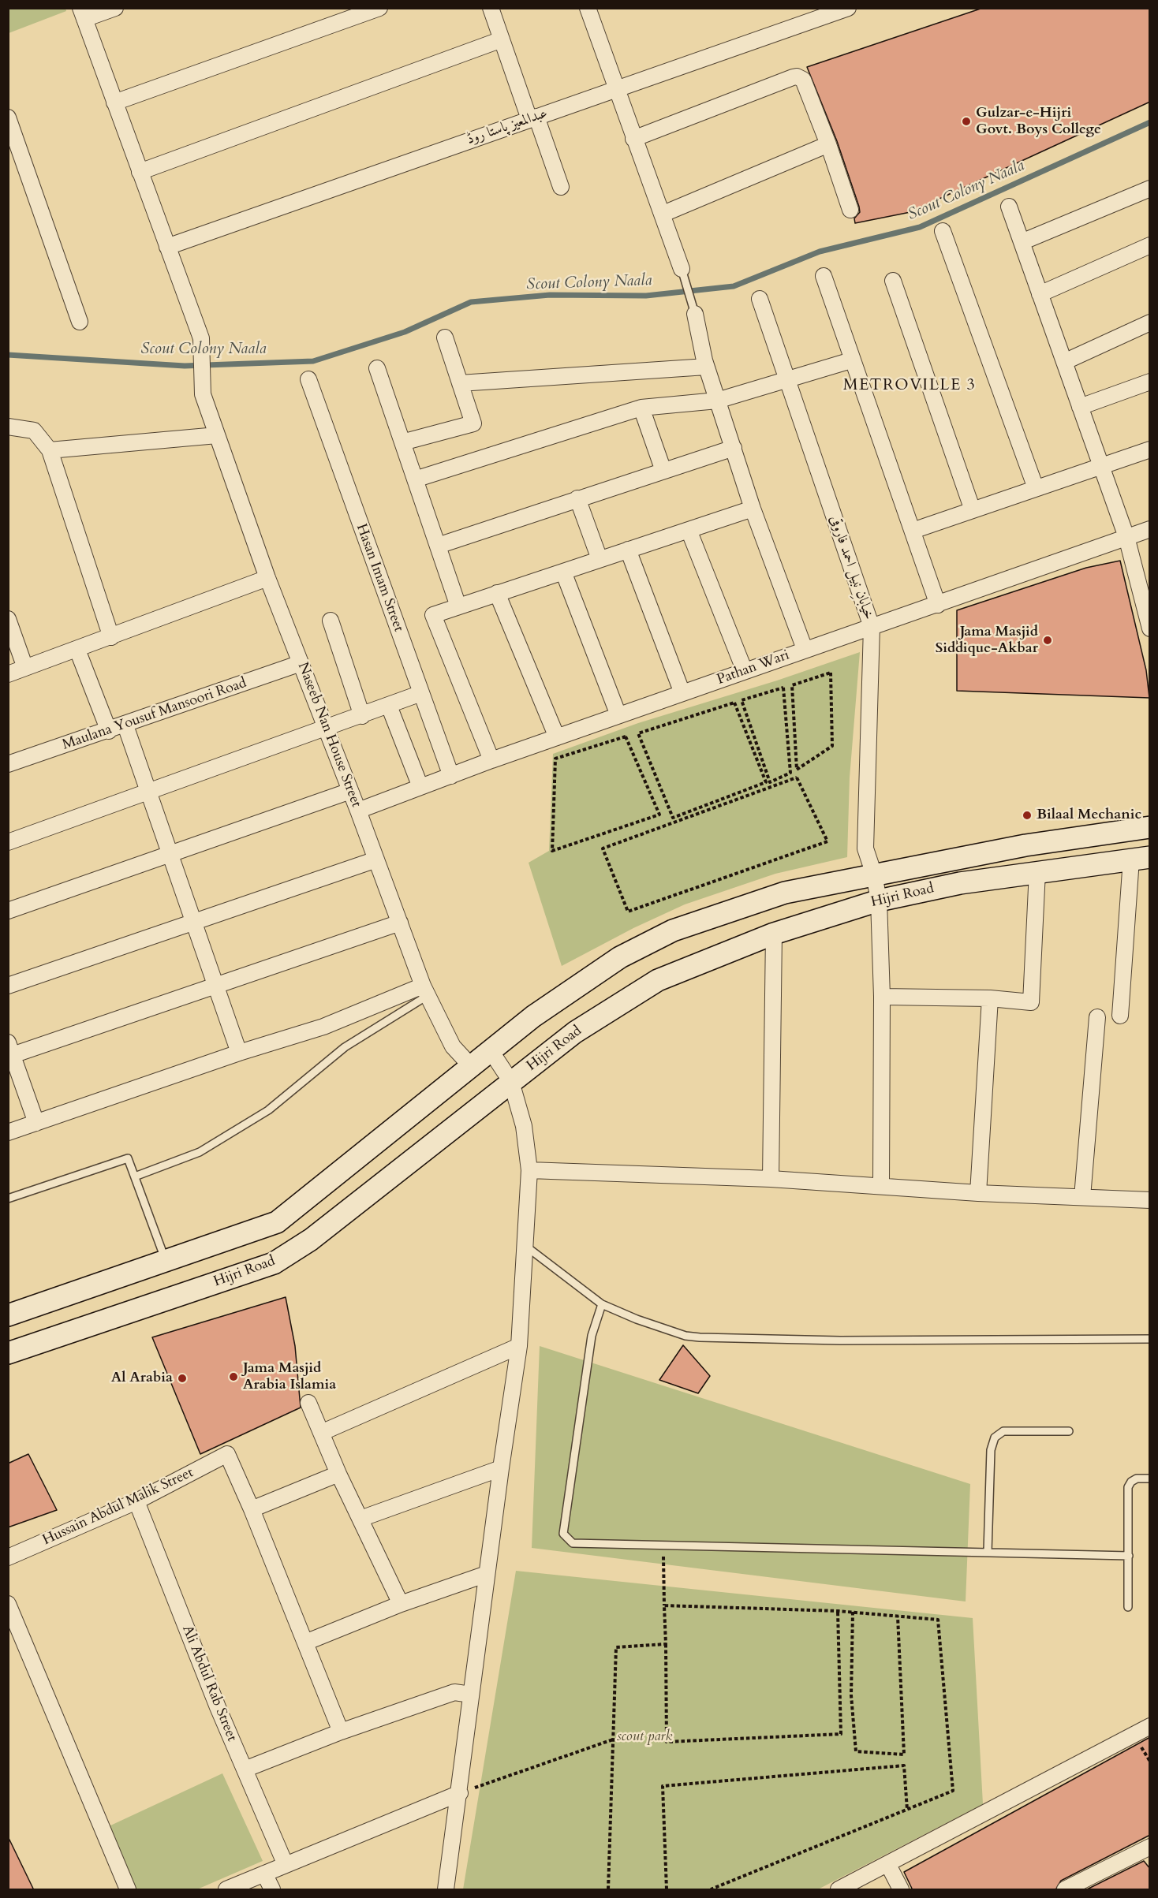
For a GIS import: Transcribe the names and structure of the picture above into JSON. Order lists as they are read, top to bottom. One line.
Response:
{"streets":{"main road":["Hijri Road"],"street":["عبدالمعیز پاستا روڈ","خیابانِ نبیل احمد فاروقی","Hasan Imam Street","Pathan Wari","Maulana Yousuf Mansoori Road","Naseeb Nan House Street","Hussain Abdul Malik Street","Ali Abdul Rab Street"]},"crossings":[["عبدالمعیز پاستا روڈ","Naseeb Nan House Street"],["خیابانِ نبیل احمد فاروقی","Pathan Wari"],["خیابانِ نبیل احمد فاروقی","Hijri Road"],["Hasan Imam Street","Pathan Wari"],["Pathan Wari","Naseeb Nan House Street"],["Maulana Yousuf Mansoori Road","Naseeb Nan House Street"],["Naseeb Nan House Street","Hijri Road"],["Hussain Abdul Malik Street","Ali Abdul Rab Street"]],"districts":["METROVILLE 3"],"water":["Scout Colony Naala"],"parks":["scout park"],"places":["Gulzar-e-Hijri Govt. Boys College","Jama Masjid Siddique-Akbar","Bilaal Mechanic","Jama Masjid Arabia Islamia","Al Arabia"]}
